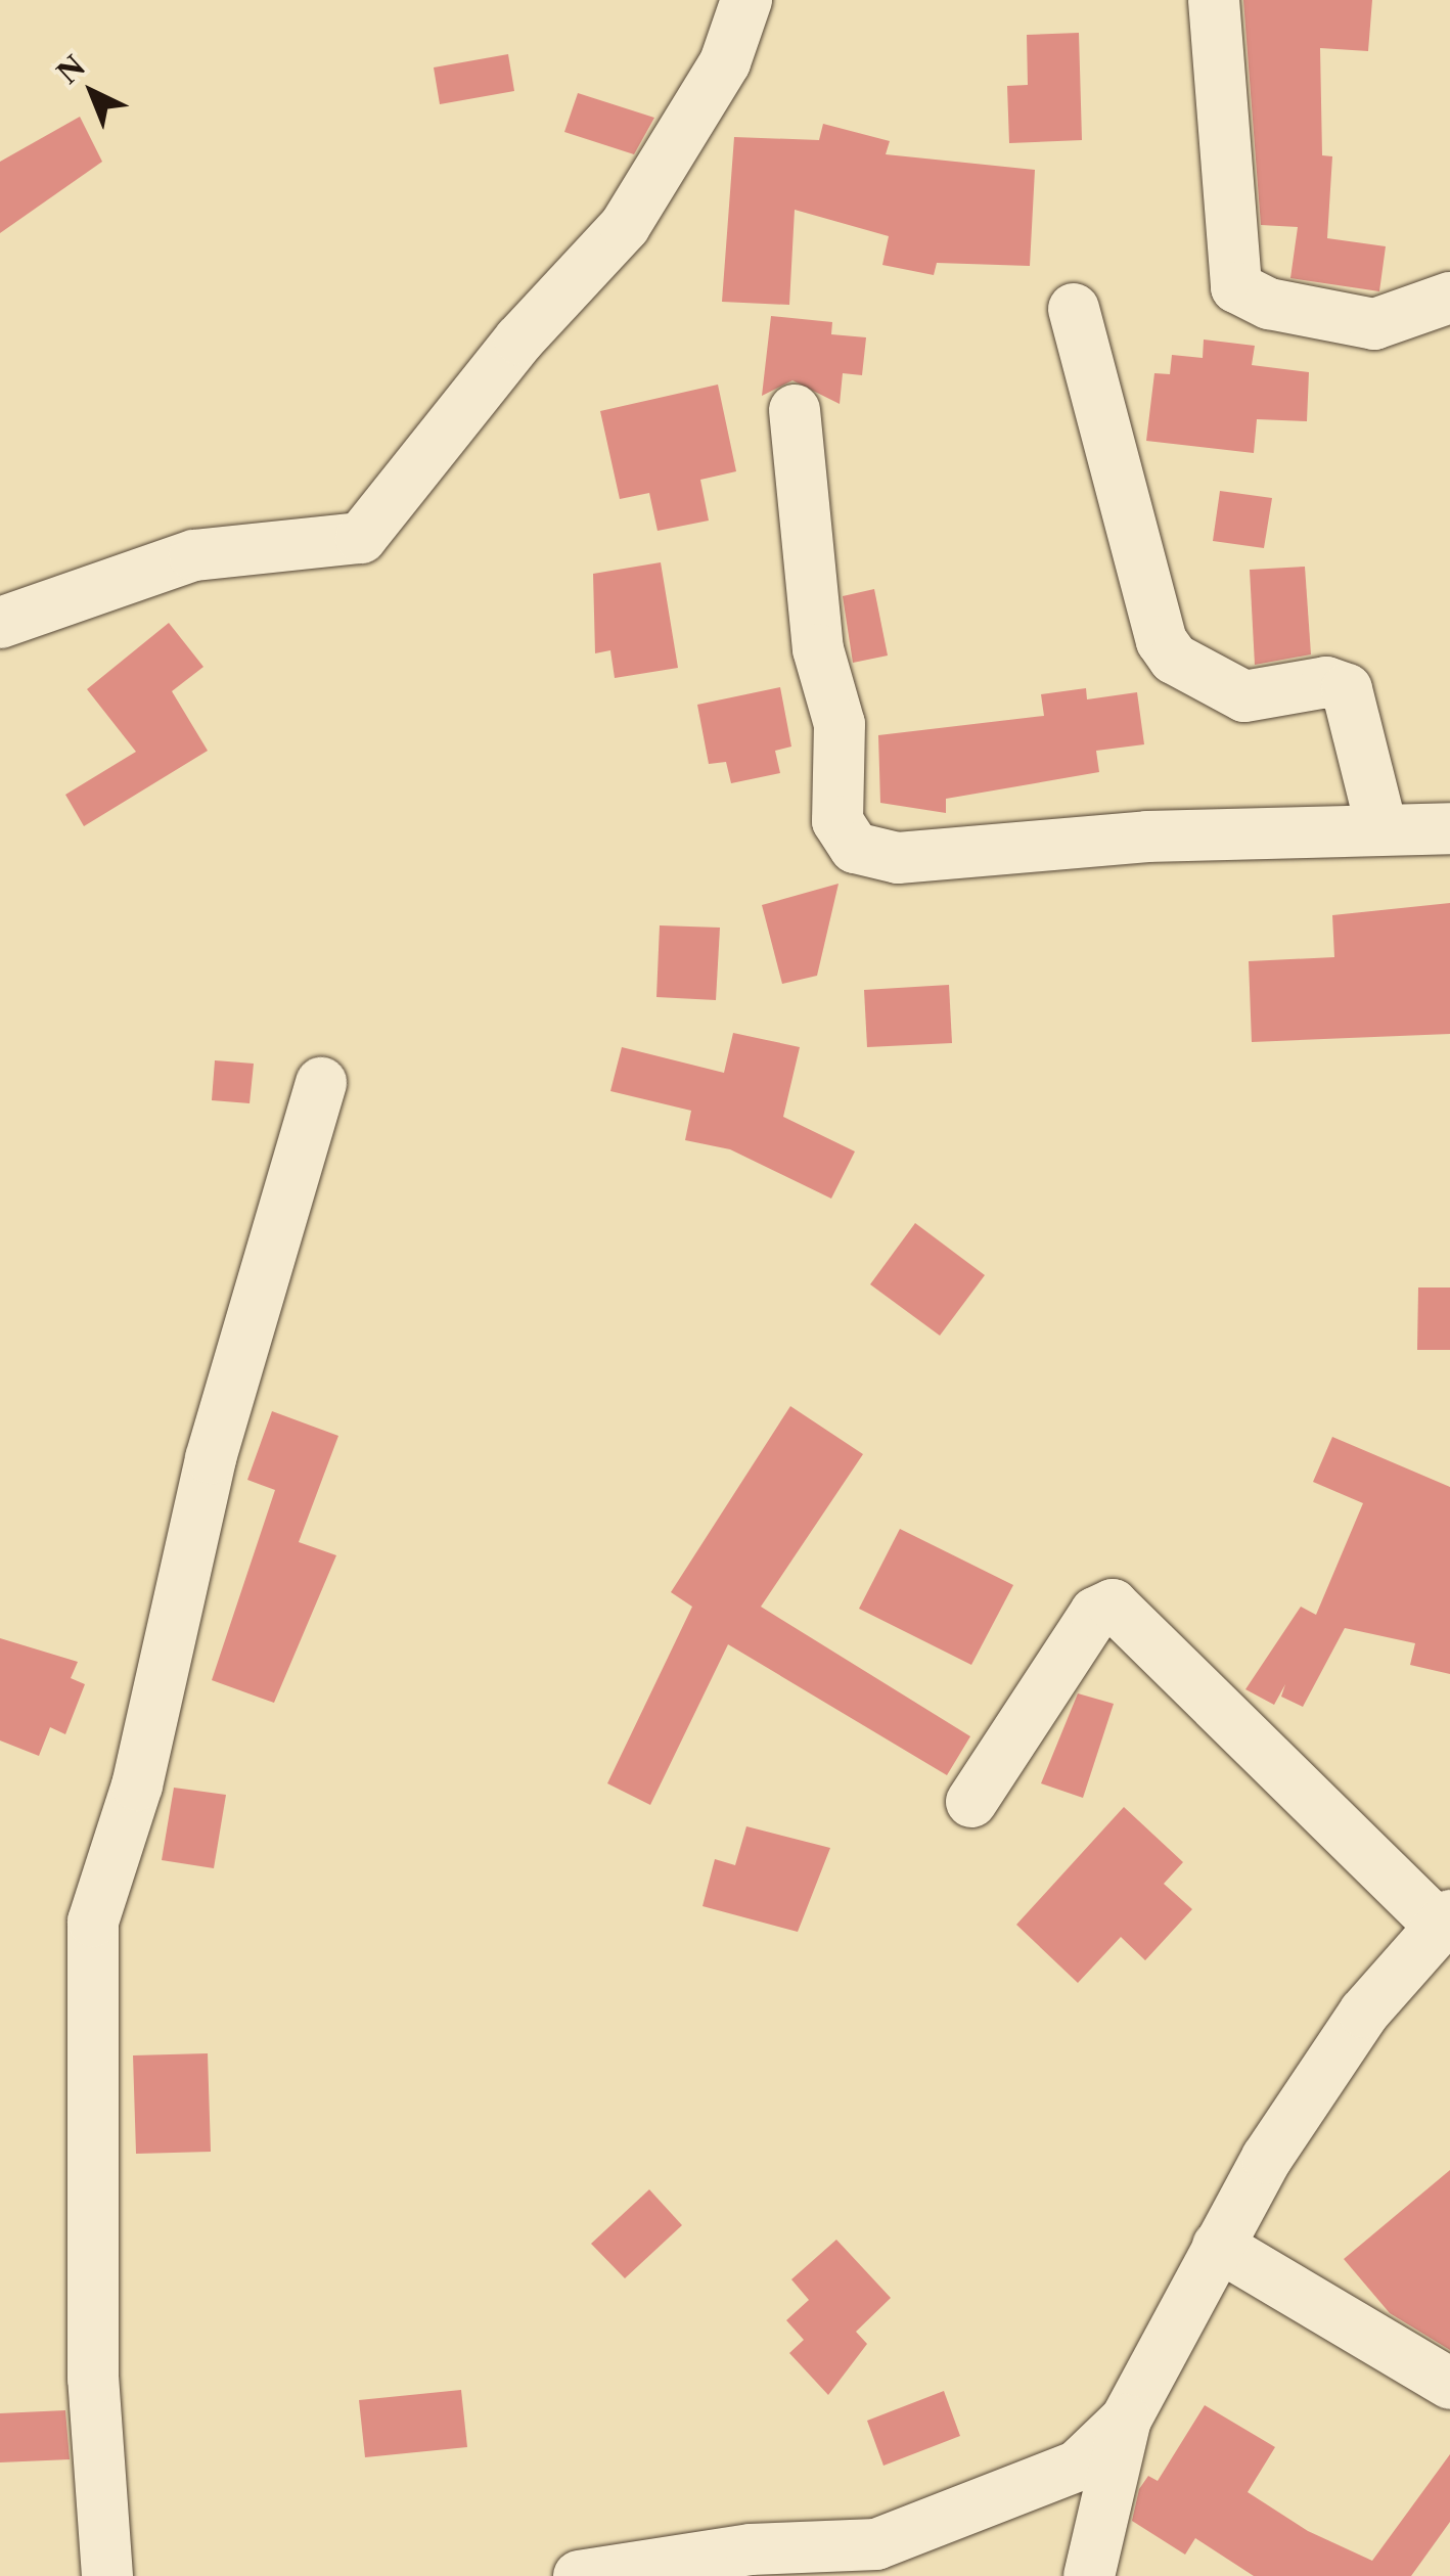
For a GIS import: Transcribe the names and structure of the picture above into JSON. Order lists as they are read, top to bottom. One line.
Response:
{"north":"top left"}
